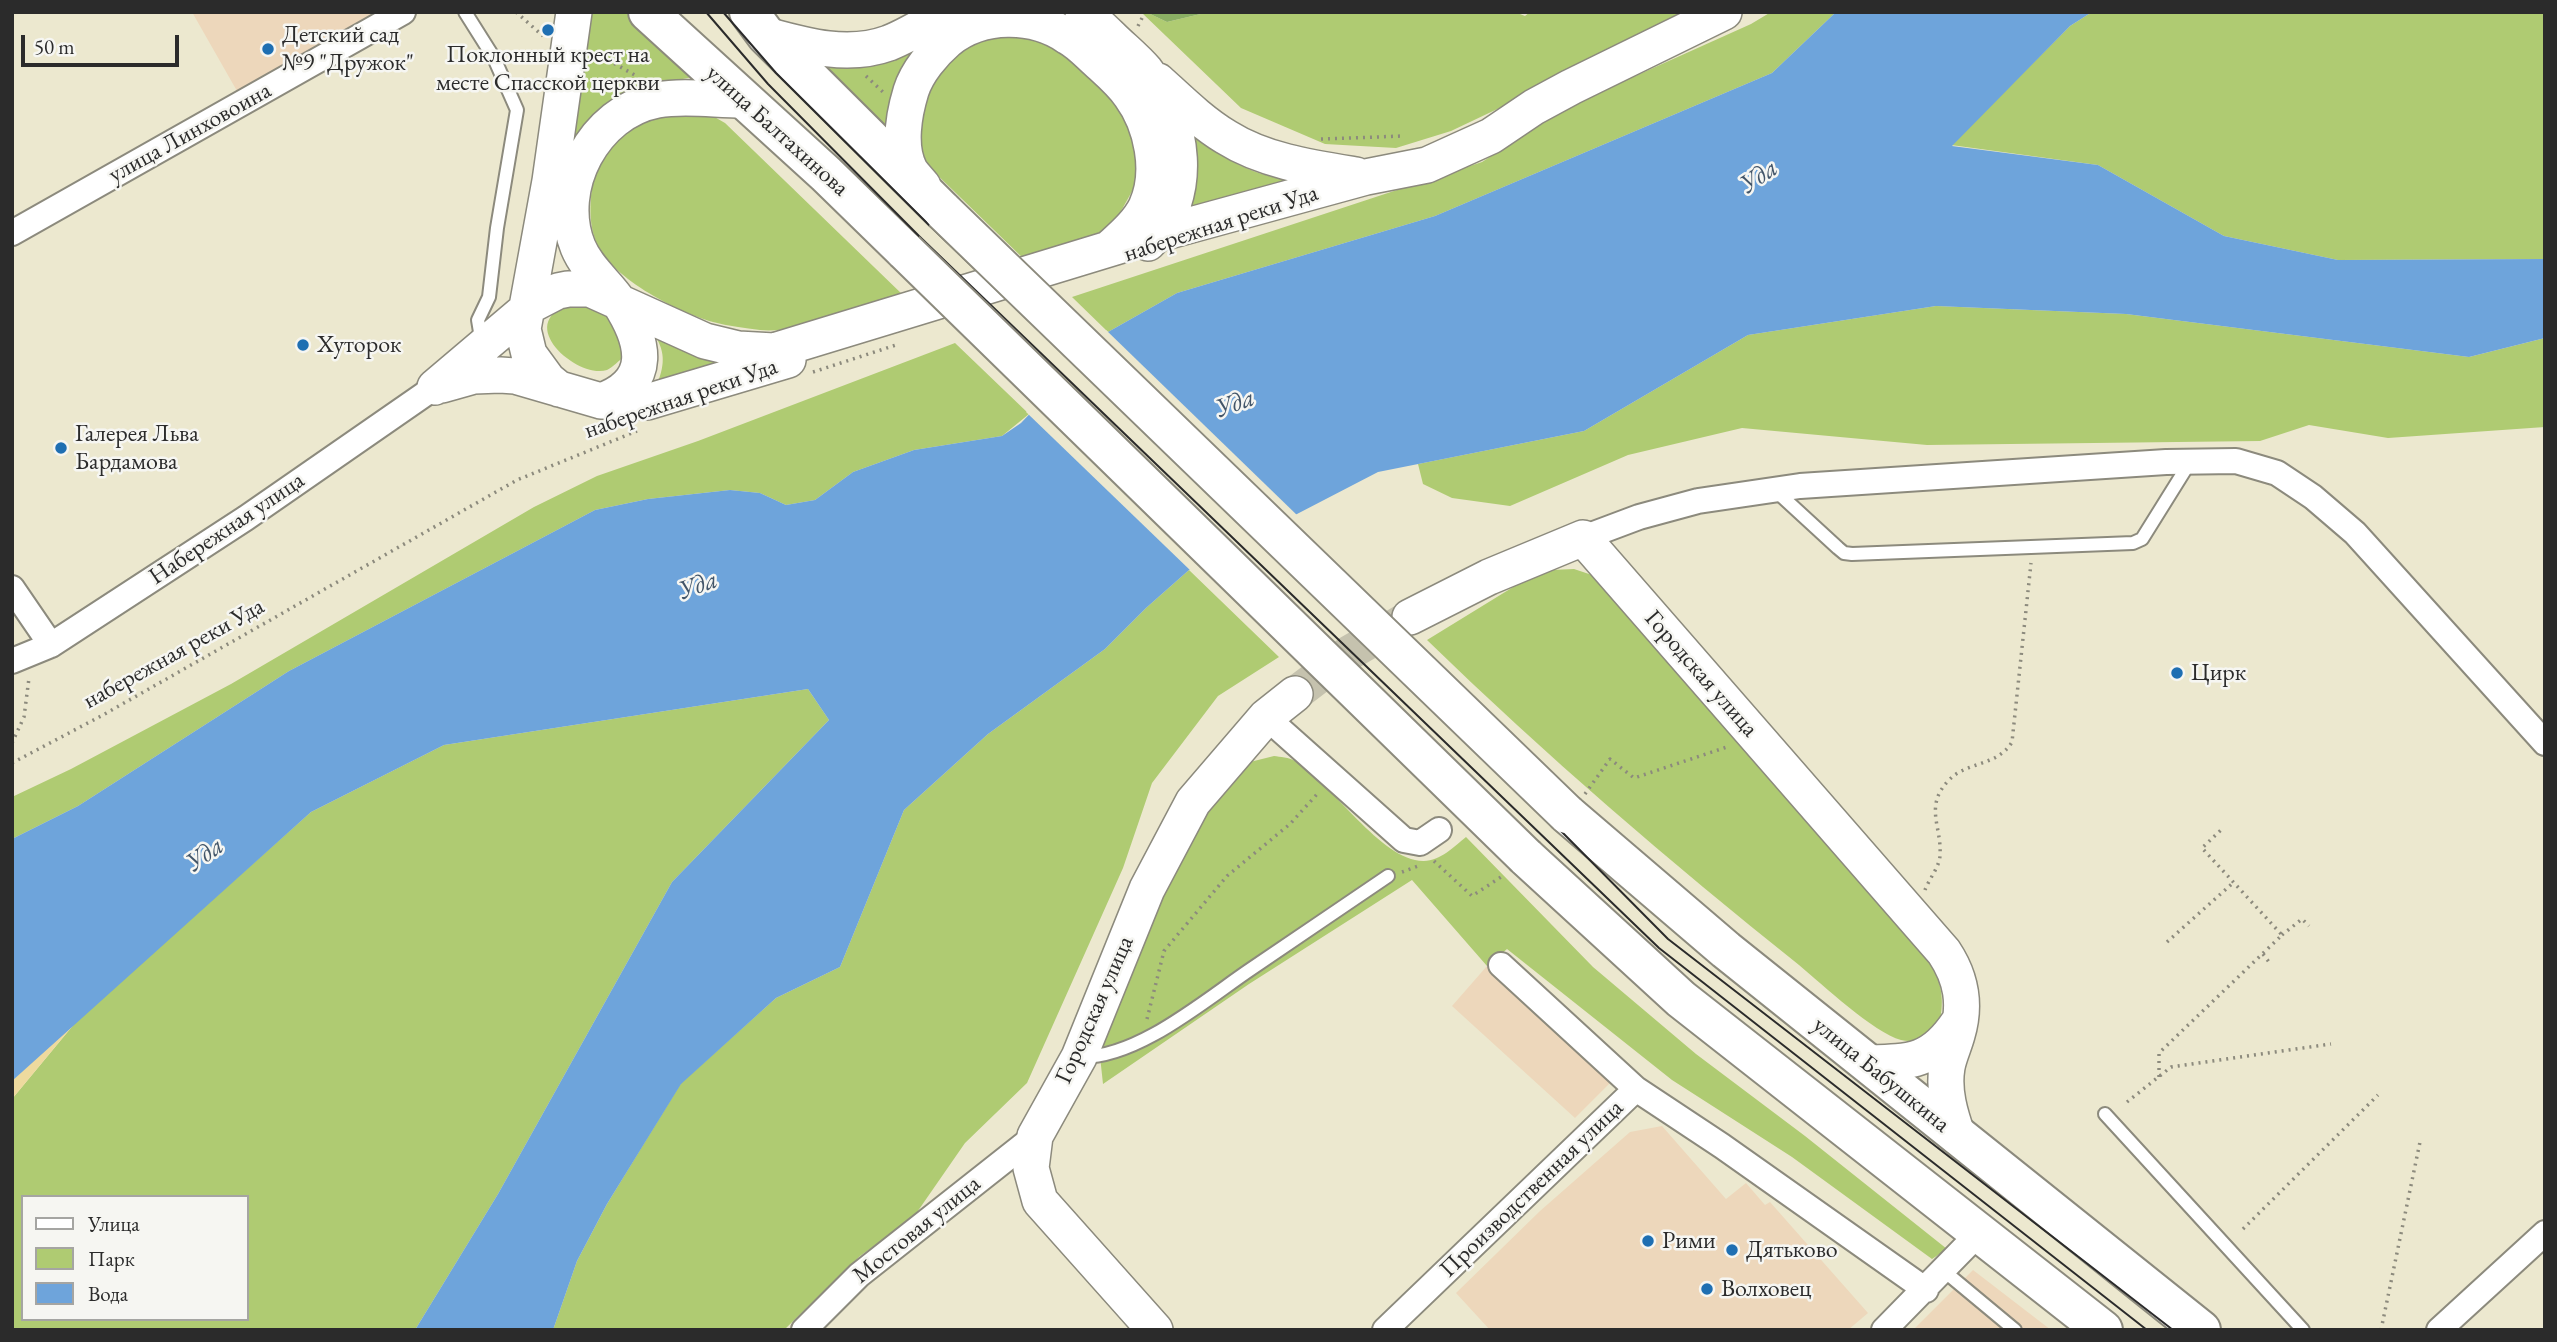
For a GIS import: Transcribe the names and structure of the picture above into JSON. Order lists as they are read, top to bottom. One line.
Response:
{"streets":{"main road":["улица Балтахинова","Городская улица","улица Бабушкина"],"street":["улица Линховоина","Набережная улица","Производственная улица","Мостовая улица"],"path":["набережная реки Уда"]},"crossings":[["Городская улица","Мостовая улица"]],"water":["Уда"],"places":["Поклонный крест на месте Спасской церкви","Детский сад №9 \"Дружок\"","Хуторок","Галерея Льва Бардамова","Цирк","Рими","Дятьково","Волховец"],"legend":["Улица","Парк","Вода"],"scale_bar":"50 m"}
